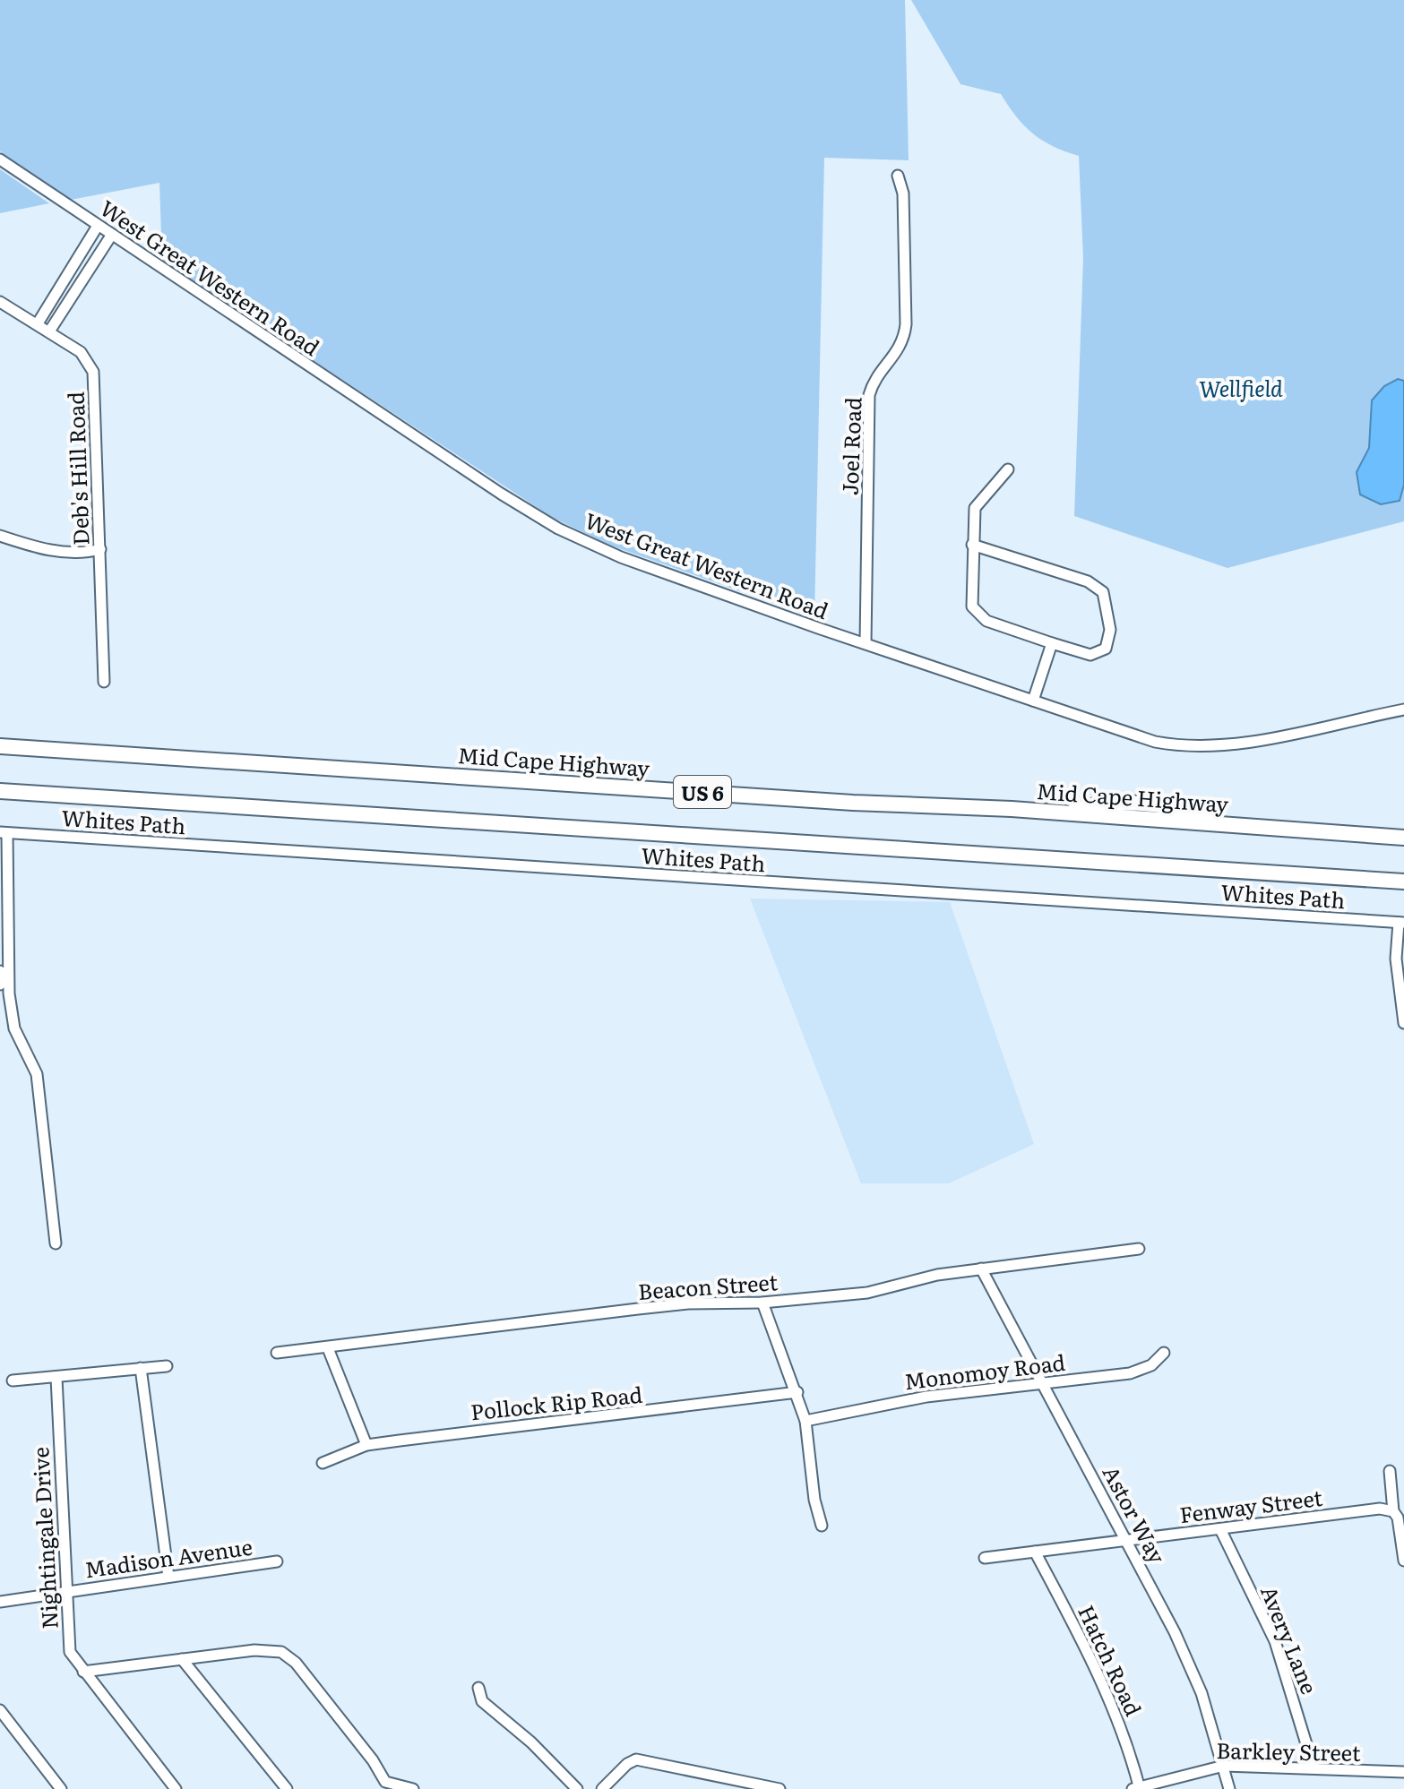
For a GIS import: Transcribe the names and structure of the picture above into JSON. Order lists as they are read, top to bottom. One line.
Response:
{"streets":{"highway":["Mid Cape Highway","US 6"],"street":["West Great Western Road","Joel Road","Deb's Hill Road","Whites Path","Beacon Street","Monomoy Road","Pollock Rip Road","Fenway Street","Astor Way","Nightingale Drive","Madison Avenue","Avery Lane","Hatch Road","Barkley Street"]},"crossings":[["West Great Western Road","Joel Road"],["Beacon Street","Astor Way"],["Monomoy Road","Astor Way"],["Fenway Street","Astor Way"],["Fenway Street","Avery Lane"],["Fenway Street","Hatch Road"],["Astor Way","Barkley Street"],["Nightingale Drive","Madison Avenue"],["Avery Lane","Barkley Street"],["Hatch Road","Barkley Street"]],"parks":["Wellfield"]}
